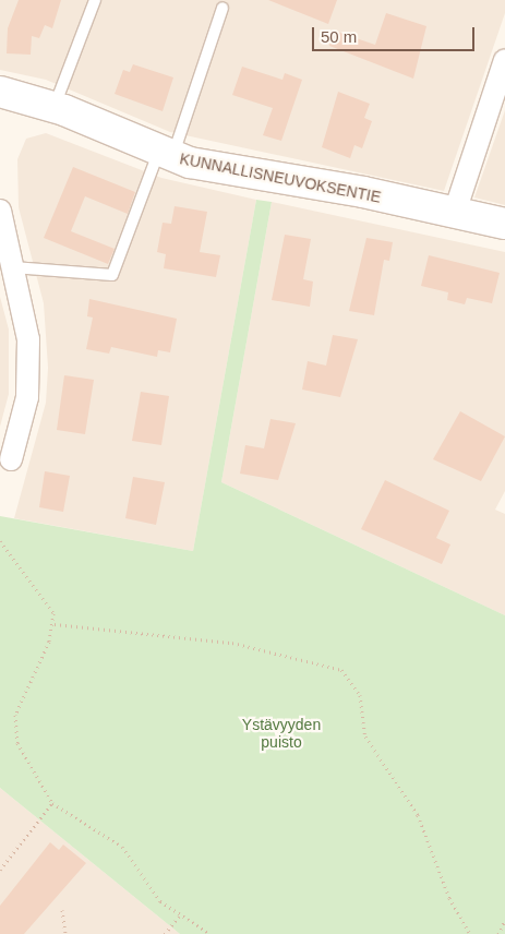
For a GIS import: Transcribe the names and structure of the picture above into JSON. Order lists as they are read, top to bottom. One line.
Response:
{"streets":{"street":["KUNNALLISNEUVOKSENTIE"]},"parks":["Ystävyyden puisto"],"scale_bar":"50 m"}
